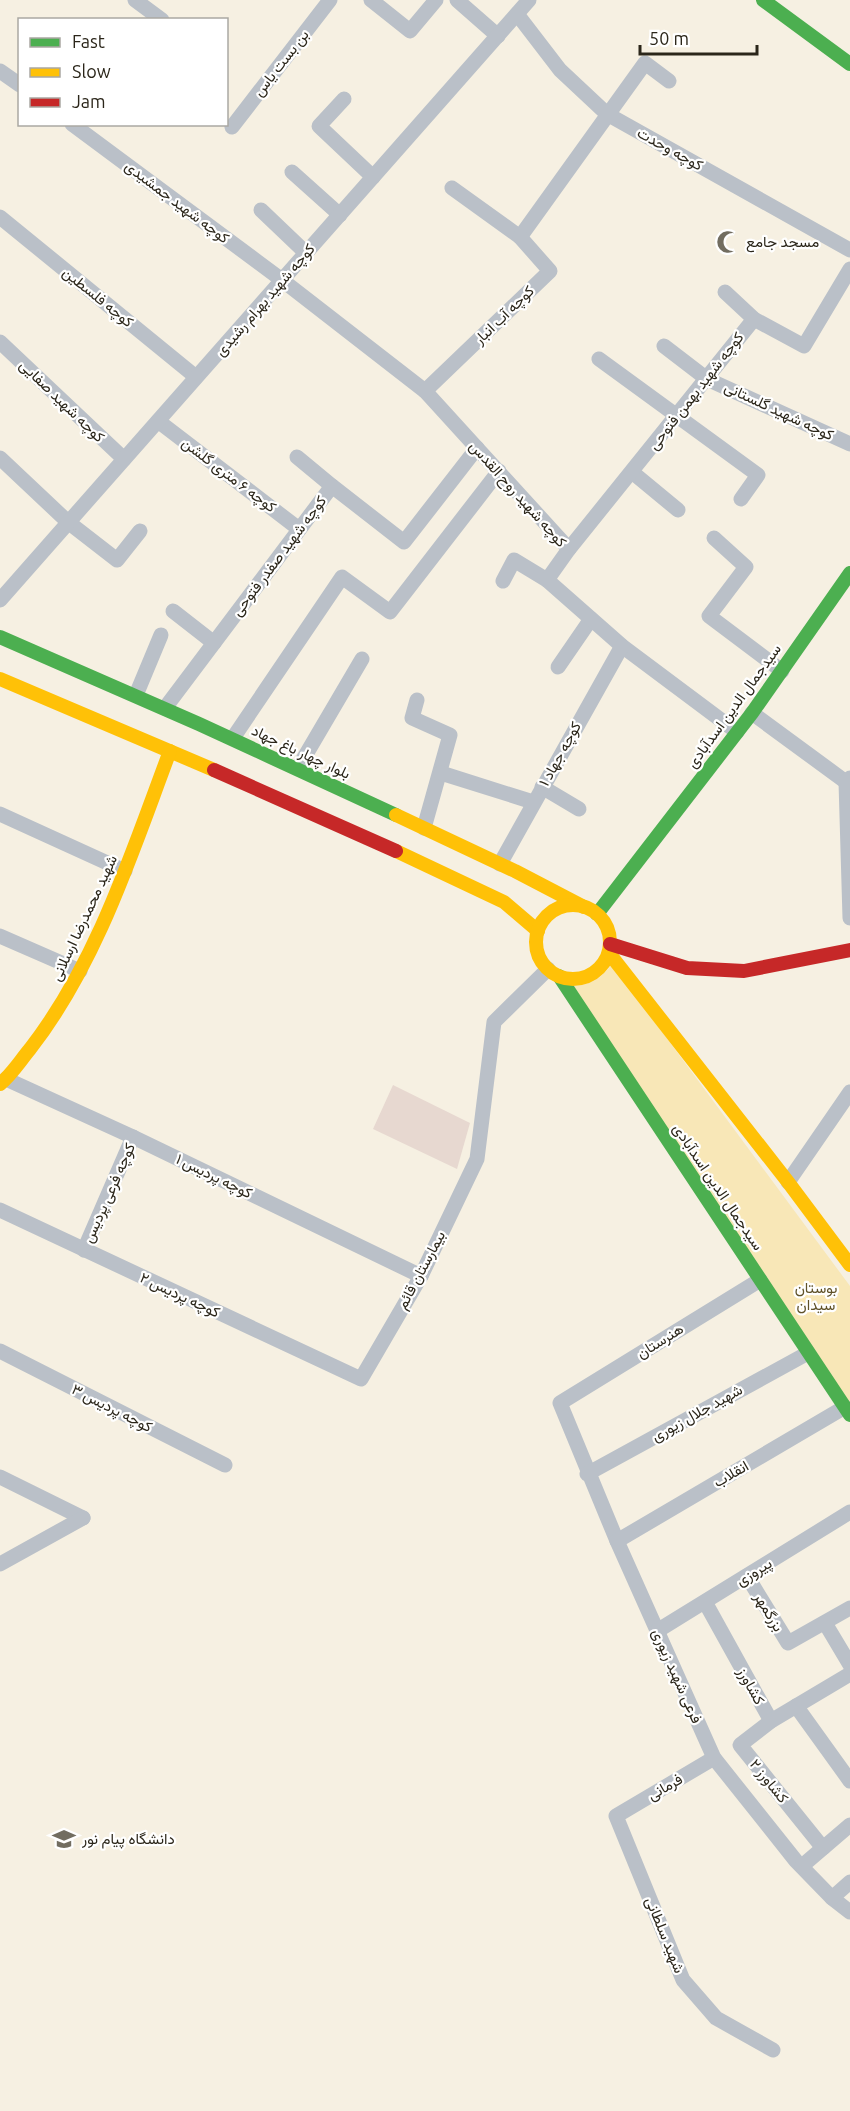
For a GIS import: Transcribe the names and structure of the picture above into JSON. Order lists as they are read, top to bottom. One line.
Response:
{"streets":{"street":["بن بست یاس","کوچه وحدت","کوچه شهید جمشیدی","کوچه فلسطین","کوچه شهید بهرام رشیدی","کوچه آب انبار","کوچه شهید بهمن فتوحی","کوچه شهید صفایی","کوچه شهید گلستانی","کوچه ۶ متری گلشن","کوچه شهید روح القدس","کوچه شهید صفدر فتوحی","سیدجمال الدین اسدآبادی","بلوار چهار باغ جهاد","کوچه جهاد ۱","شهید محمدرضا ارسلانی","کوچه پردیس ۱","کوچه فرعی پردیس","بیمارستان قائم","کوچه پردیس ۲","هنرستان","کوچه پردیس ۳","شهید جلال زیوری","انقلاب","پیروزی","بزرگمهر","فرعی شهید زیوری","کشاورز","کشاورز ۲","فرمانی","شهید سلطانی"]},"crossings":[["کوچه وحدت","کوچه شهید بهرام رشیدی"],["کوچه شهید جمشیدی","کوچه شهید بهرام رشیدی"],["کوچه شهید جمشیدی","کوچه شهید روح القدس"],["کوچه فلسطین","کوچه شهید بهرام رشیدی"],["کوچه شهید بهرام رشیدی","کوچه شهید صفایی"],["کوچه شهید بهرام رشیدی","کوچه ۶ متری گلشن"],["کوچه شهید بهرام رشیدی","کوچه شهید روح القدس"],["کوچه آب انبار","کوچه شهید روح القدس"],["کوچه شهید بهمن فتوحی","کوچه شهید گلستانی"],["کوچه شهید بهمن فتوحی","کوچه شهید روح القدس"],["کوچه ۶ متری گلشن","کوچه شهید صفدر فتوحی"],["کوچه شهید روح القدس","کوچه شهید صفدر فتوحی"],["کوچه شهید صفدر فتوحی","بلوار چهار باغ جهاد"],["سیدجمال الدین اسدآبادی","بلوار چهار باغ جهاد"],["سیدجمال الدین اسدآبادی","بیمارستان قائم"],["سیدجمال الدین اسدآبادی","هنرستان"],["سیدجمال الدین اسدآبادی","شهید جلال زیوری"],["سیدجمال الدین اسدآبادی","انقلاب"],["بلوار چهار باغ جهاد","کوچه جهاد ۱"],["بلوار چهار باغ جهاد","بیمارستان قائم"],["شهید محمدرضا ارسلانی","کوچه پردیس ۱"],["کوچه پردیس ۱","کوچه فرعی پردیس"],["کوچه پردیس ۱","بیمارستان قائم"],["کوچه فرعی پردیس","کوچه پردیس ۲"],["بیمارستان قائم","کوچه پردیس ۲"],["هنرستان","فرعی شهید زیوری"],["شهید جلال زیوری","فرعی شهید زیوری"],["انقلاب","فرعی شهید زیوری"],["پیروزی","بزرگمهر"],["پیروزی","فرعی شهید زیوری"],["پیروزی","کشاورز"],["فرعی شهید زیوری","فرمانی"],["کشاورز","کشاورز ۲"],["فرمانی","شهید سلطانی"]],"parks":["بوستان سیدان"],"places":{"mosque":["مسجد جامع"],"school or university":["دانشگاه پیام نور"]},"legend":["Fast","Slow","Jam"],"scale_bar":"50 m"}
